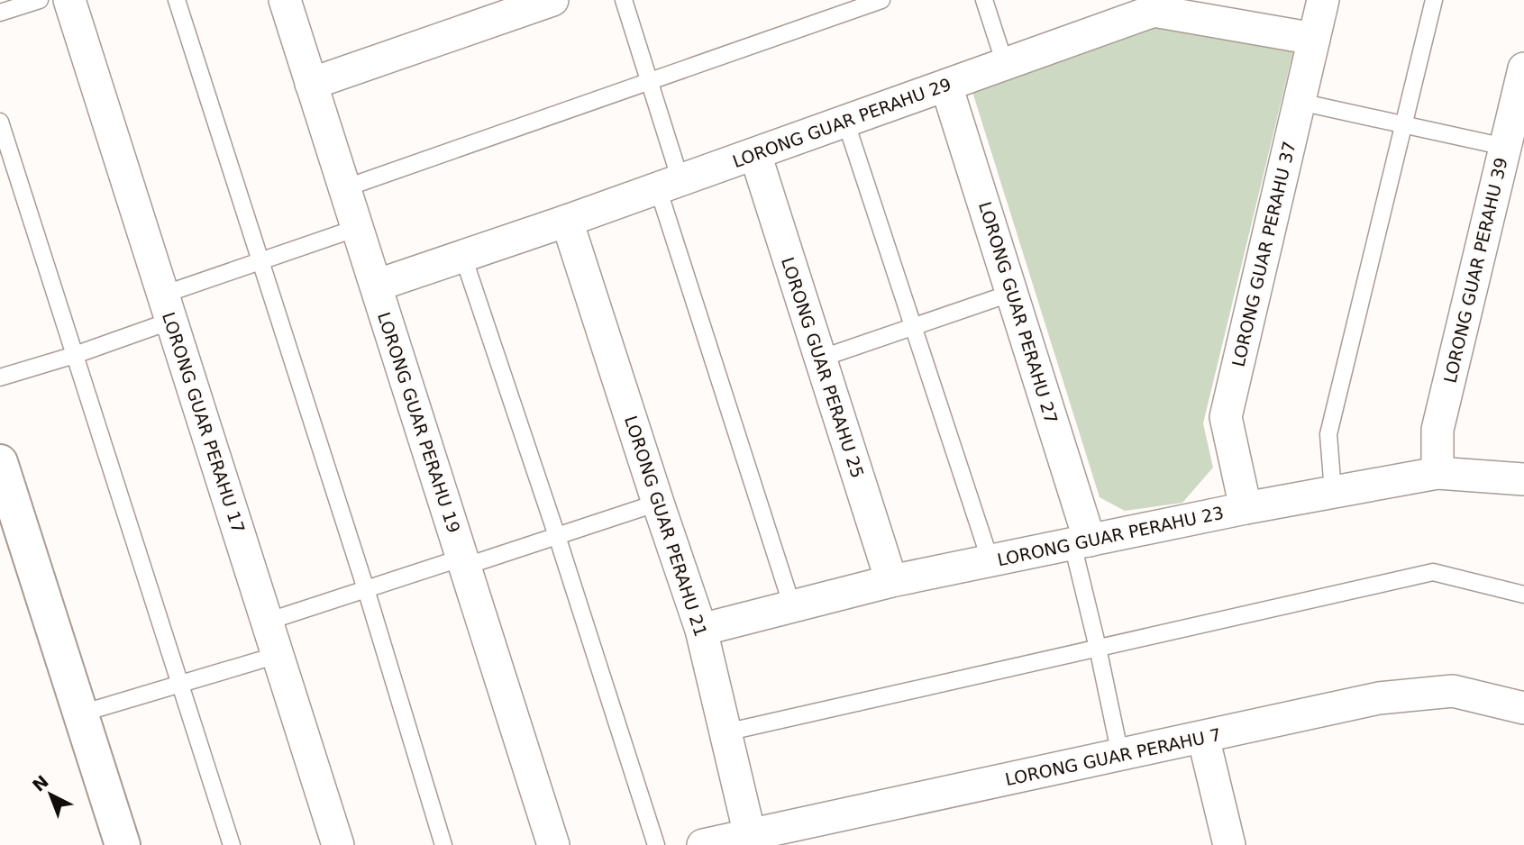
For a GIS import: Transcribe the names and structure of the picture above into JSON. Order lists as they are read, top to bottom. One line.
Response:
{"streets":{"street":["LORONG GUAR PERAHU 29","LORONG GUAR PERAHU 37","LORONG GUAR PERAHU 39","LORONG GUAR PERAHU 27","LORONG GUAR PERAHU 25","LORONG GUAR PERAHU 17","LORONG GUAR PERAHU 19","LORONG GUAR PERAHU 21","LORONG GUAR PERAHU 23","LORONG GUAR PERAHU 7"]},"crossings":[["LORONG GUAR PERAHU 29","LORONG GUAR PERAHU 37"],["LORONG GUAR PERAHU 29","LORONG GUAR PERAHU 27"],["LORONG GUAR PERAHU 29","LORONG GUAR PERAHU 25"],["LORONG GUAR PERAHU 29","LORONG GUAR PERAHU 19"],["LORONG GUAR PERAHU 29","LORONG GUAR PERAHU 21"],["LORONG GUAR PERAHU 37","LORONG GUAR PERAHU 23"],["LORONG GUAR PERAHU 39","LORONG GUAR PERAHU 23"],["LORONG GUAR PERAHU 27","LORONG GUAR PERAHU 23"],["LORONG GUAR PERAHU 25","LORONG GUAR PERAHU 23"],["LORONG GUAR PERAHU 21","LORONG GUAR PERAHU 23"],["LORONG GUAR PERAHU 21","LORONG GUAR PERAHU 7"]],"north":"top left"}
